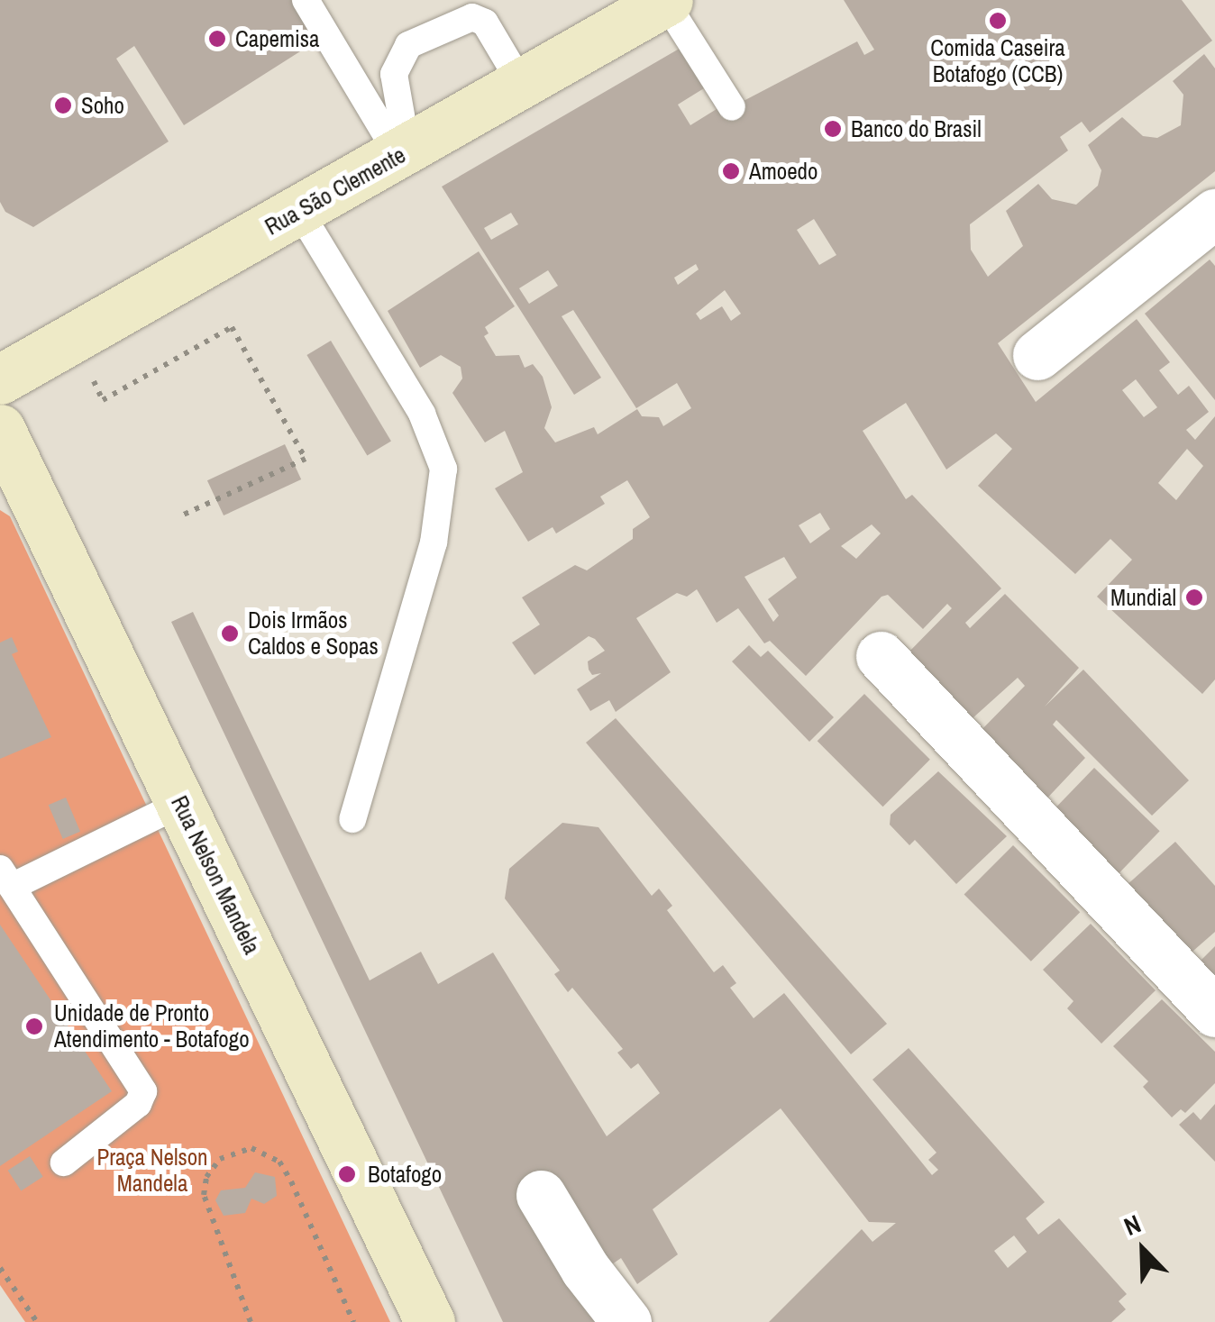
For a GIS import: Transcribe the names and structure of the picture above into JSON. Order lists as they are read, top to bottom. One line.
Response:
{"streets":{"street":["Rua São Clemente","Rua Nelson Mandela"]},"parks":["Praça Nelson Mandela"],"places":["Comida Caseira Botafogo (CCB)","Capemisa","Soho","Banco do Brasil","Amoedo","Mundial","Dois Irmãos Caldos e Sopas","Unidade de Pronto Atendimento - Botafogo","Botafogo"],"north":"top left"}
